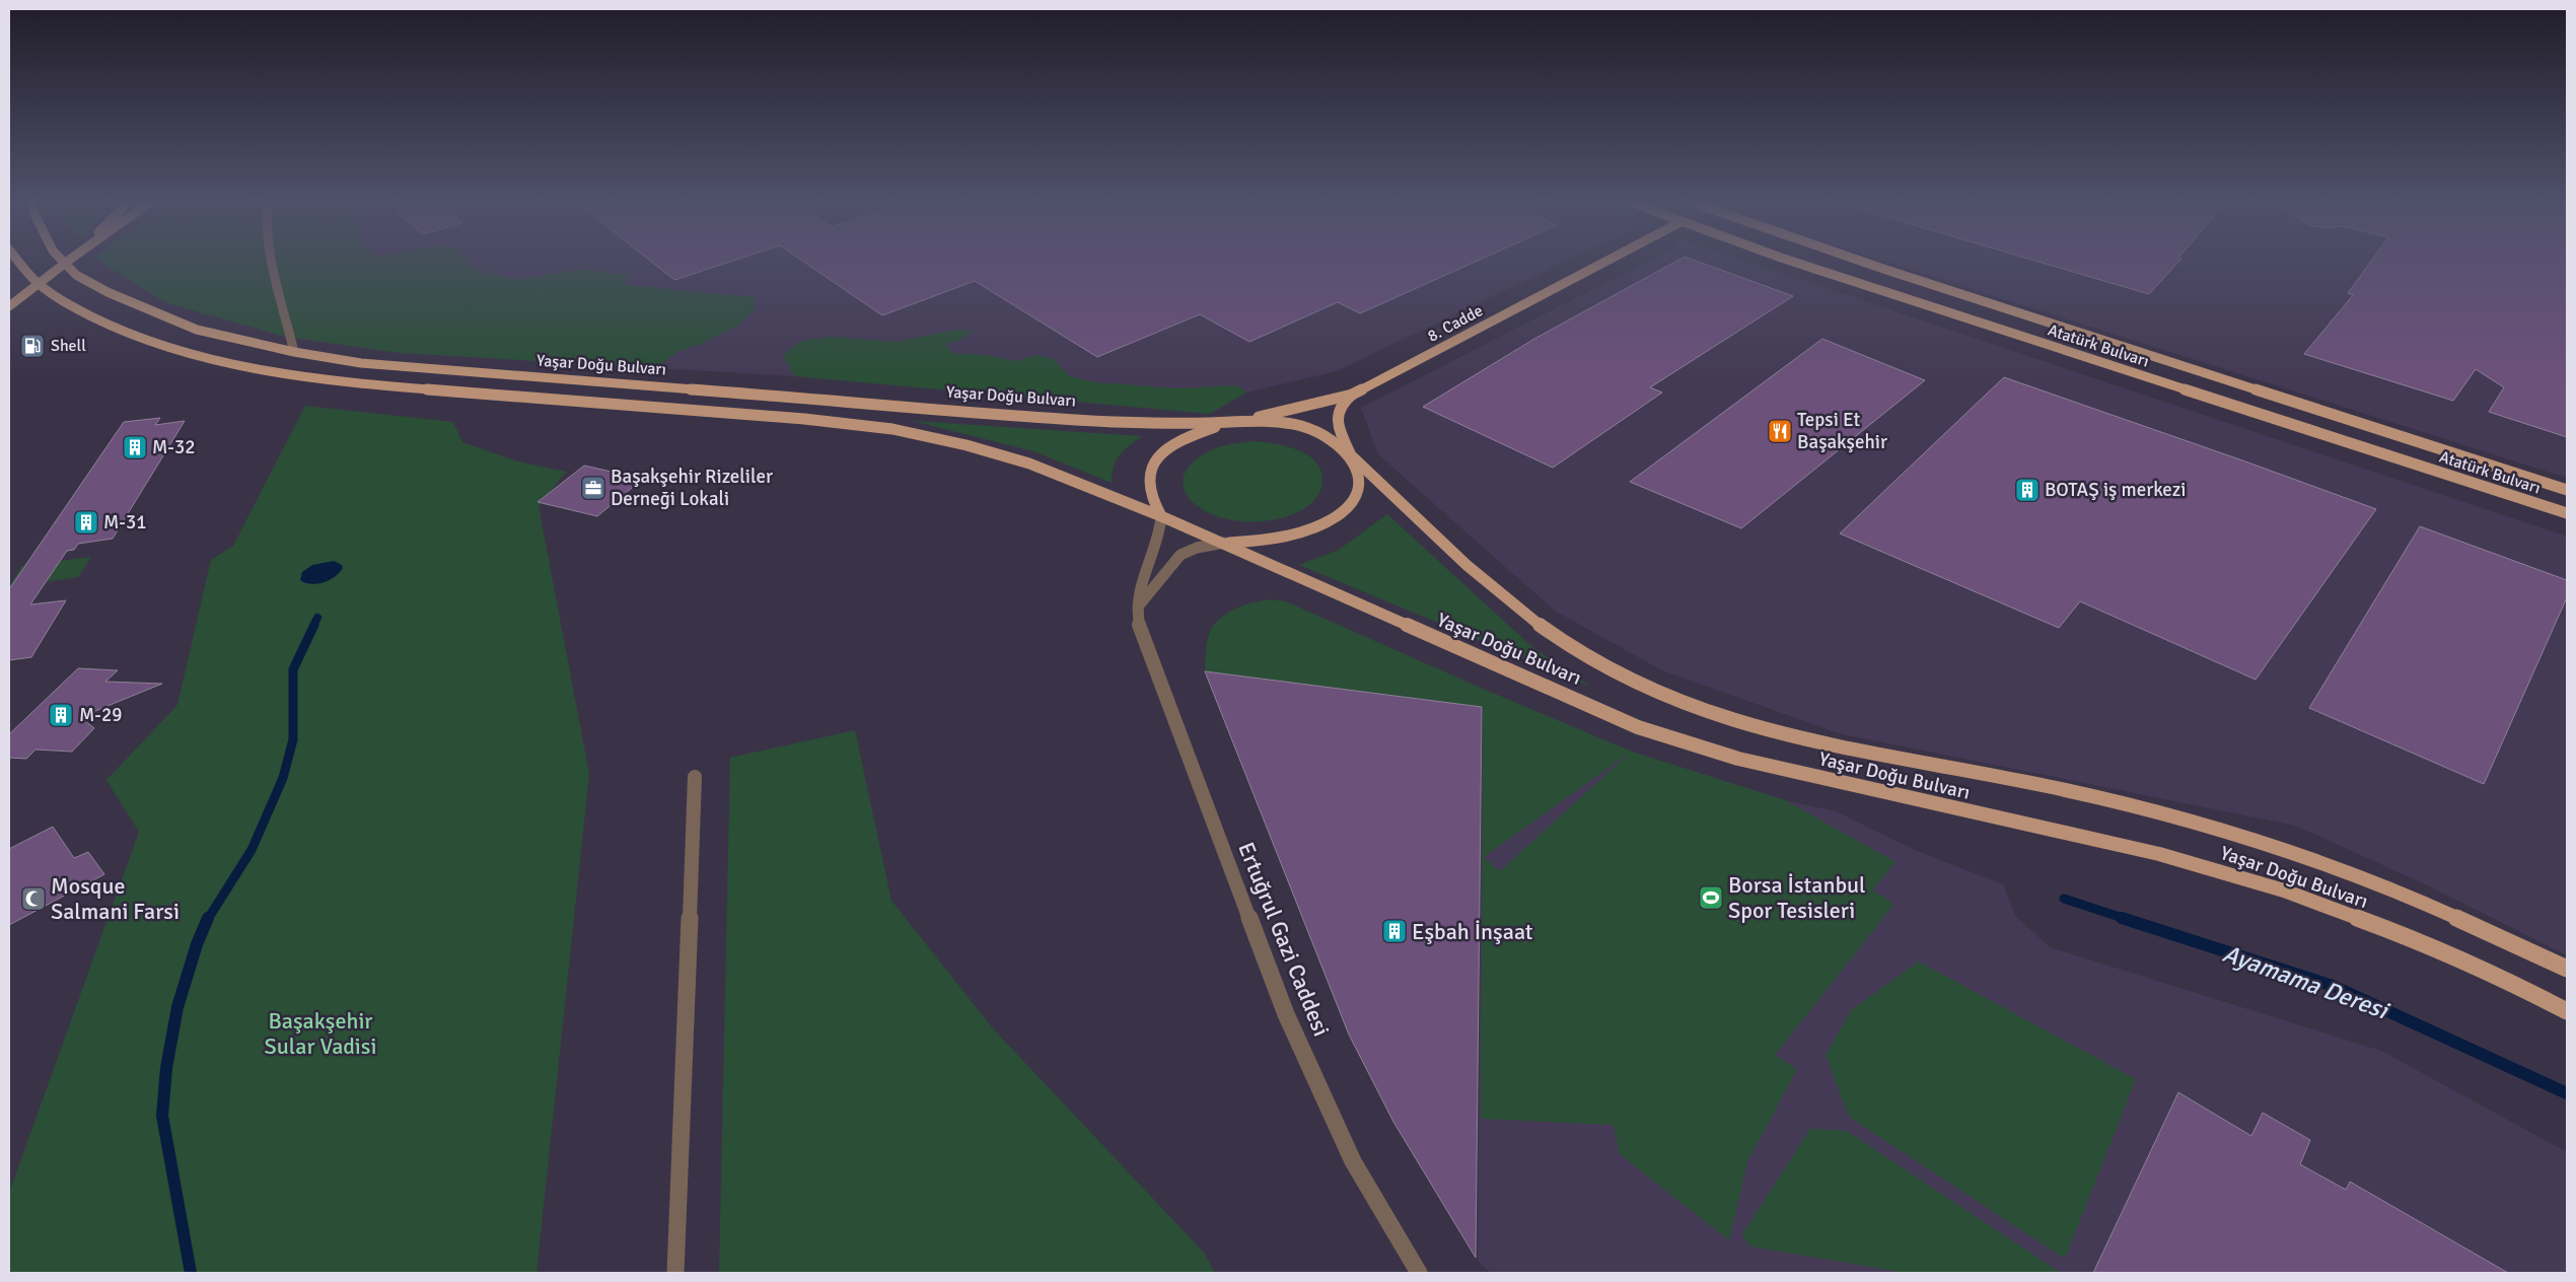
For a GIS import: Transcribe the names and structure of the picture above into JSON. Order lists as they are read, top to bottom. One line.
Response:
{"streets":{"main road":["8. Cadde","Atatürk Bulvarı","Yaşar Doğu Bulvarı"],"street":["Ertuğrul Gazi Caddesi"]},"crossings":[["8. Cadde","Yaşar Doğu Bulvarı"],["8. Cadde","Ertuğrul Gazi Caddesi"],["Yaşar Doğu Bulvarı","Ertuğrul Gazi Caddesi"]],"water":["Ayamama Deresi"],"parks":["Başakşehir Sular Vadisi"],"places":{"fuel station":["Shell"],"restaurant":["Tepsi Et Başakşehir"],"building":["M-32","BOTAŞ iş merkezi","M-31","M-29","Eşbah İnşaat"],"office":["Başakşehir Rizeliler Derneği Lokali"],"sports":["Borsa İstanbul Spor Tesisleri"],"mosque":["Mosque Salmani Farsi"]}}
